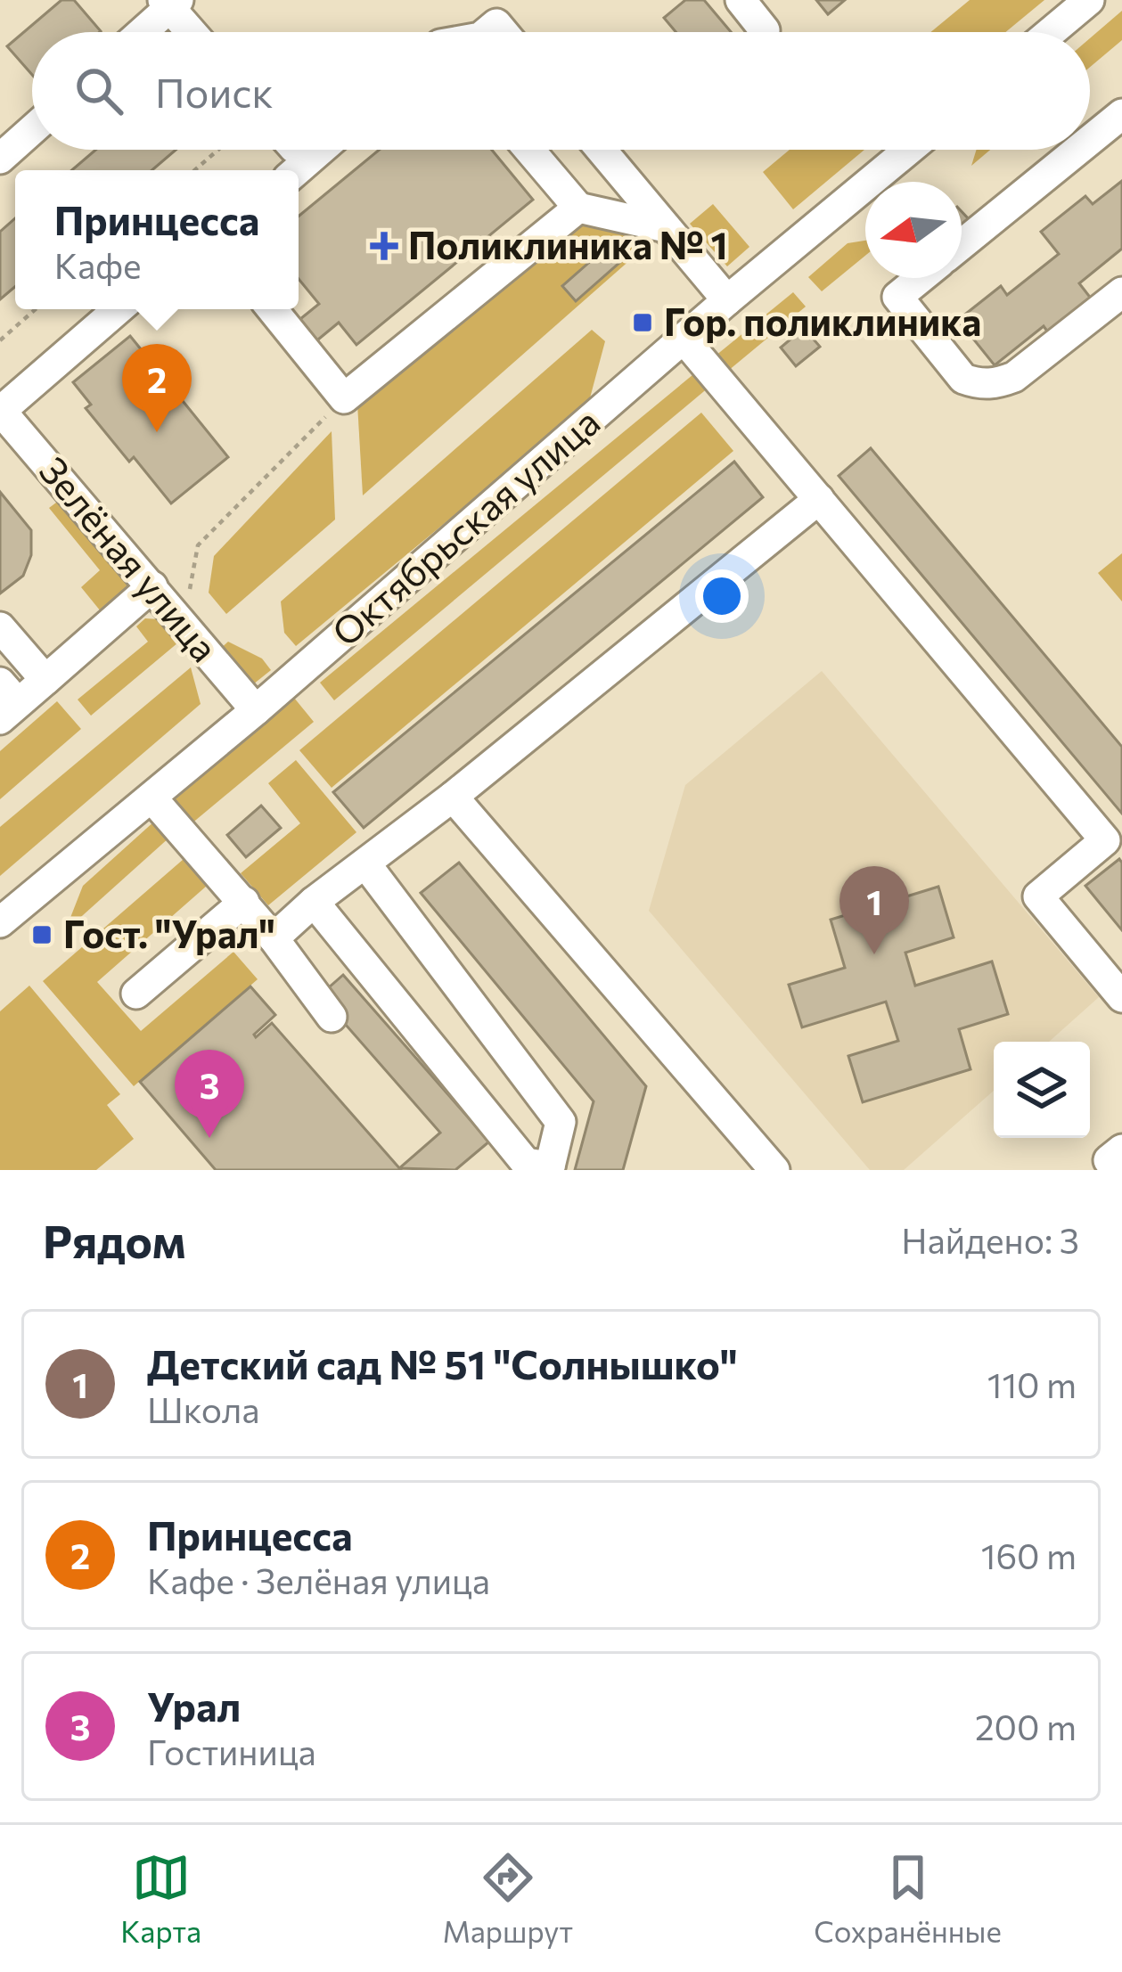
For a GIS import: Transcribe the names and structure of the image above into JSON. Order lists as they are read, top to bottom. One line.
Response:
{"streets":{"street":["Октябрьская улица","Зелёная улица"]},"crossings":[["Октябрьская улица","Зелёная улица"]],"places":{"health":["Поликлиника № 1"],"transit":["Гор. поликлиника","Гост. \"Урал\""]},"north":"left","page":{"search":"Поиск","popup":["Принцесса","Кафе"],"pins":["2","1","3"],"heading":["Рядом","Найдено: 3"],"list":[{"mark":"1","name":"Детский сад № 51 \"Солнышко\"","note":"Школа","value":"110 m"},{"mark":"2","name":"Принцесса","note":"Кафе · Зелёная улица","value":"160 m"},{"mark":"3","name":"Урал","note":"Гостиница","value":"200 m"}],"nav":["Карта","Маршрут","Сохранённые"]}}
